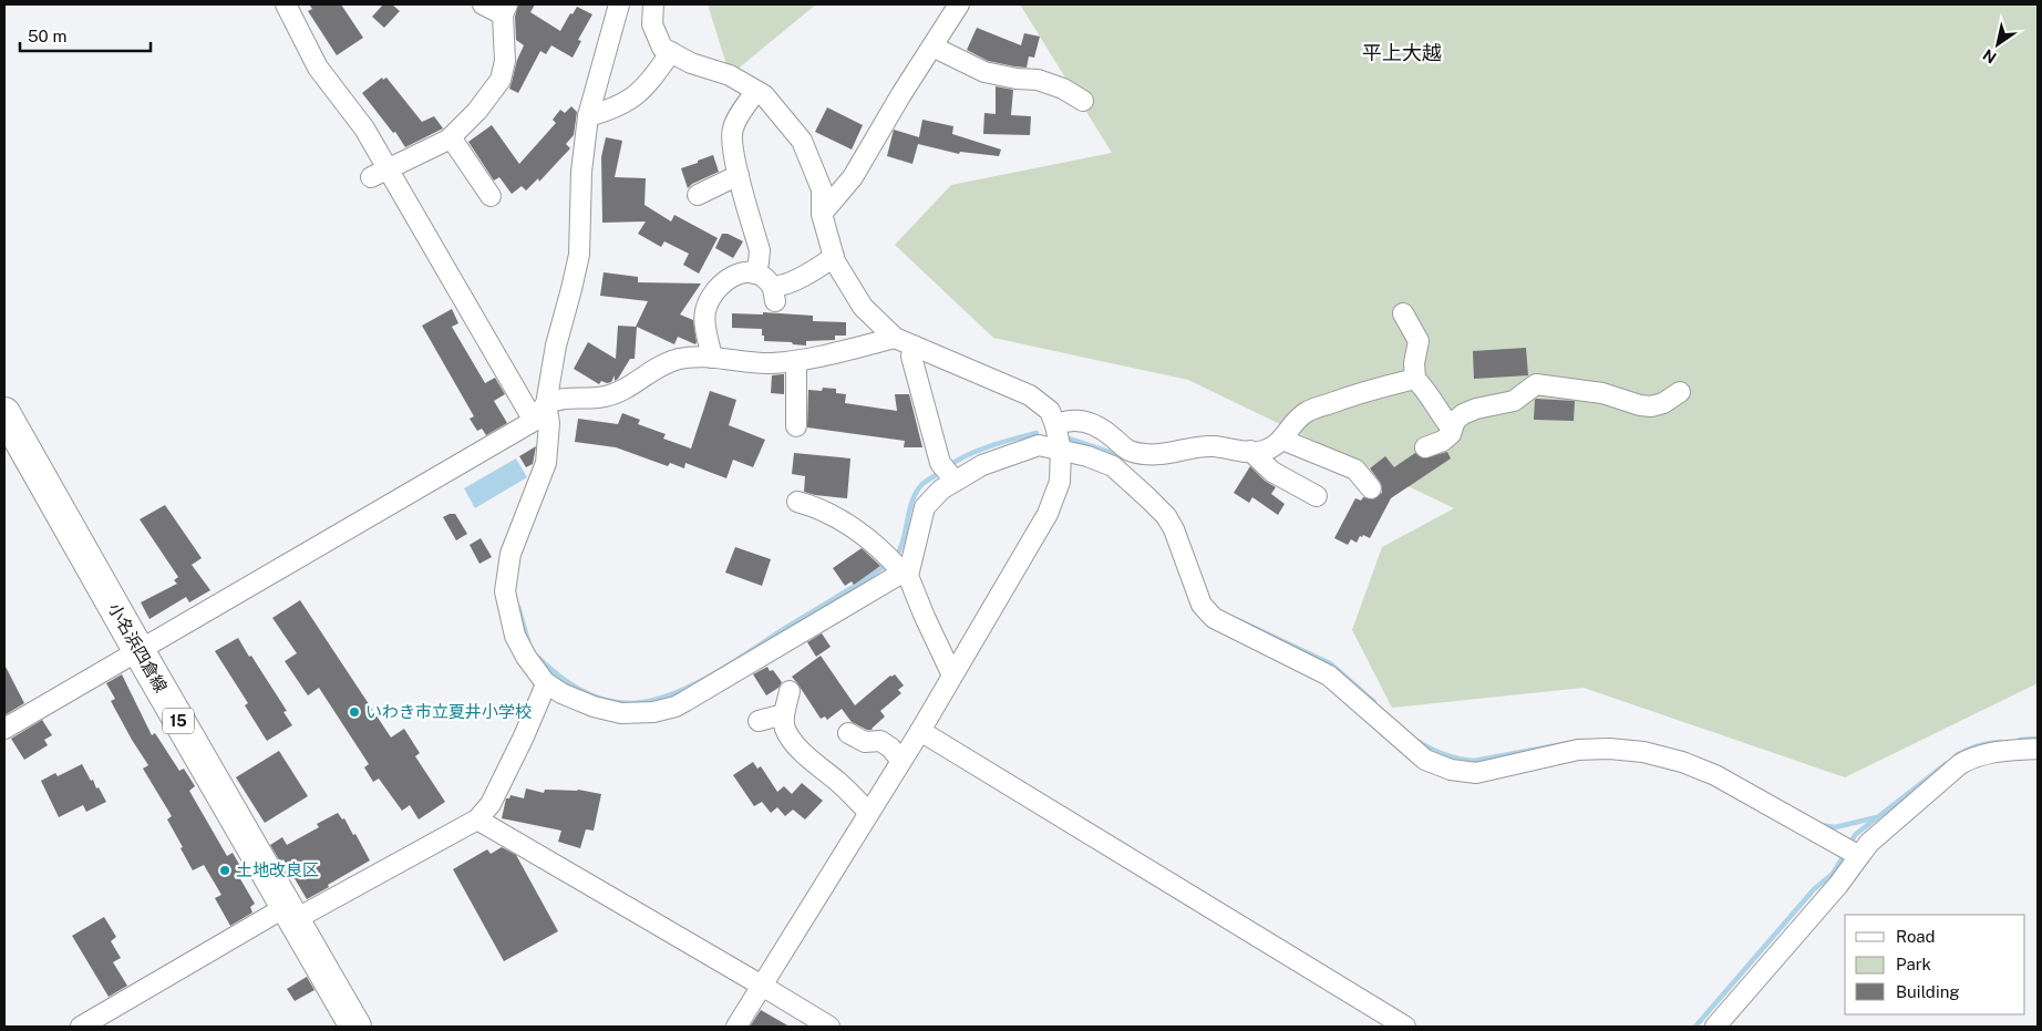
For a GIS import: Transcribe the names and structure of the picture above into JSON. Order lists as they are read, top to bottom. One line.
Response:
{"streets":{"main road":["小名浜四倉線","15"]},"districts":["平上大越"],"places":["いわき市立夏井小学校","土地改良区"],"legend":["Road","Park","Building"],"scale_bar":"50 m","north":"bottom left"}
